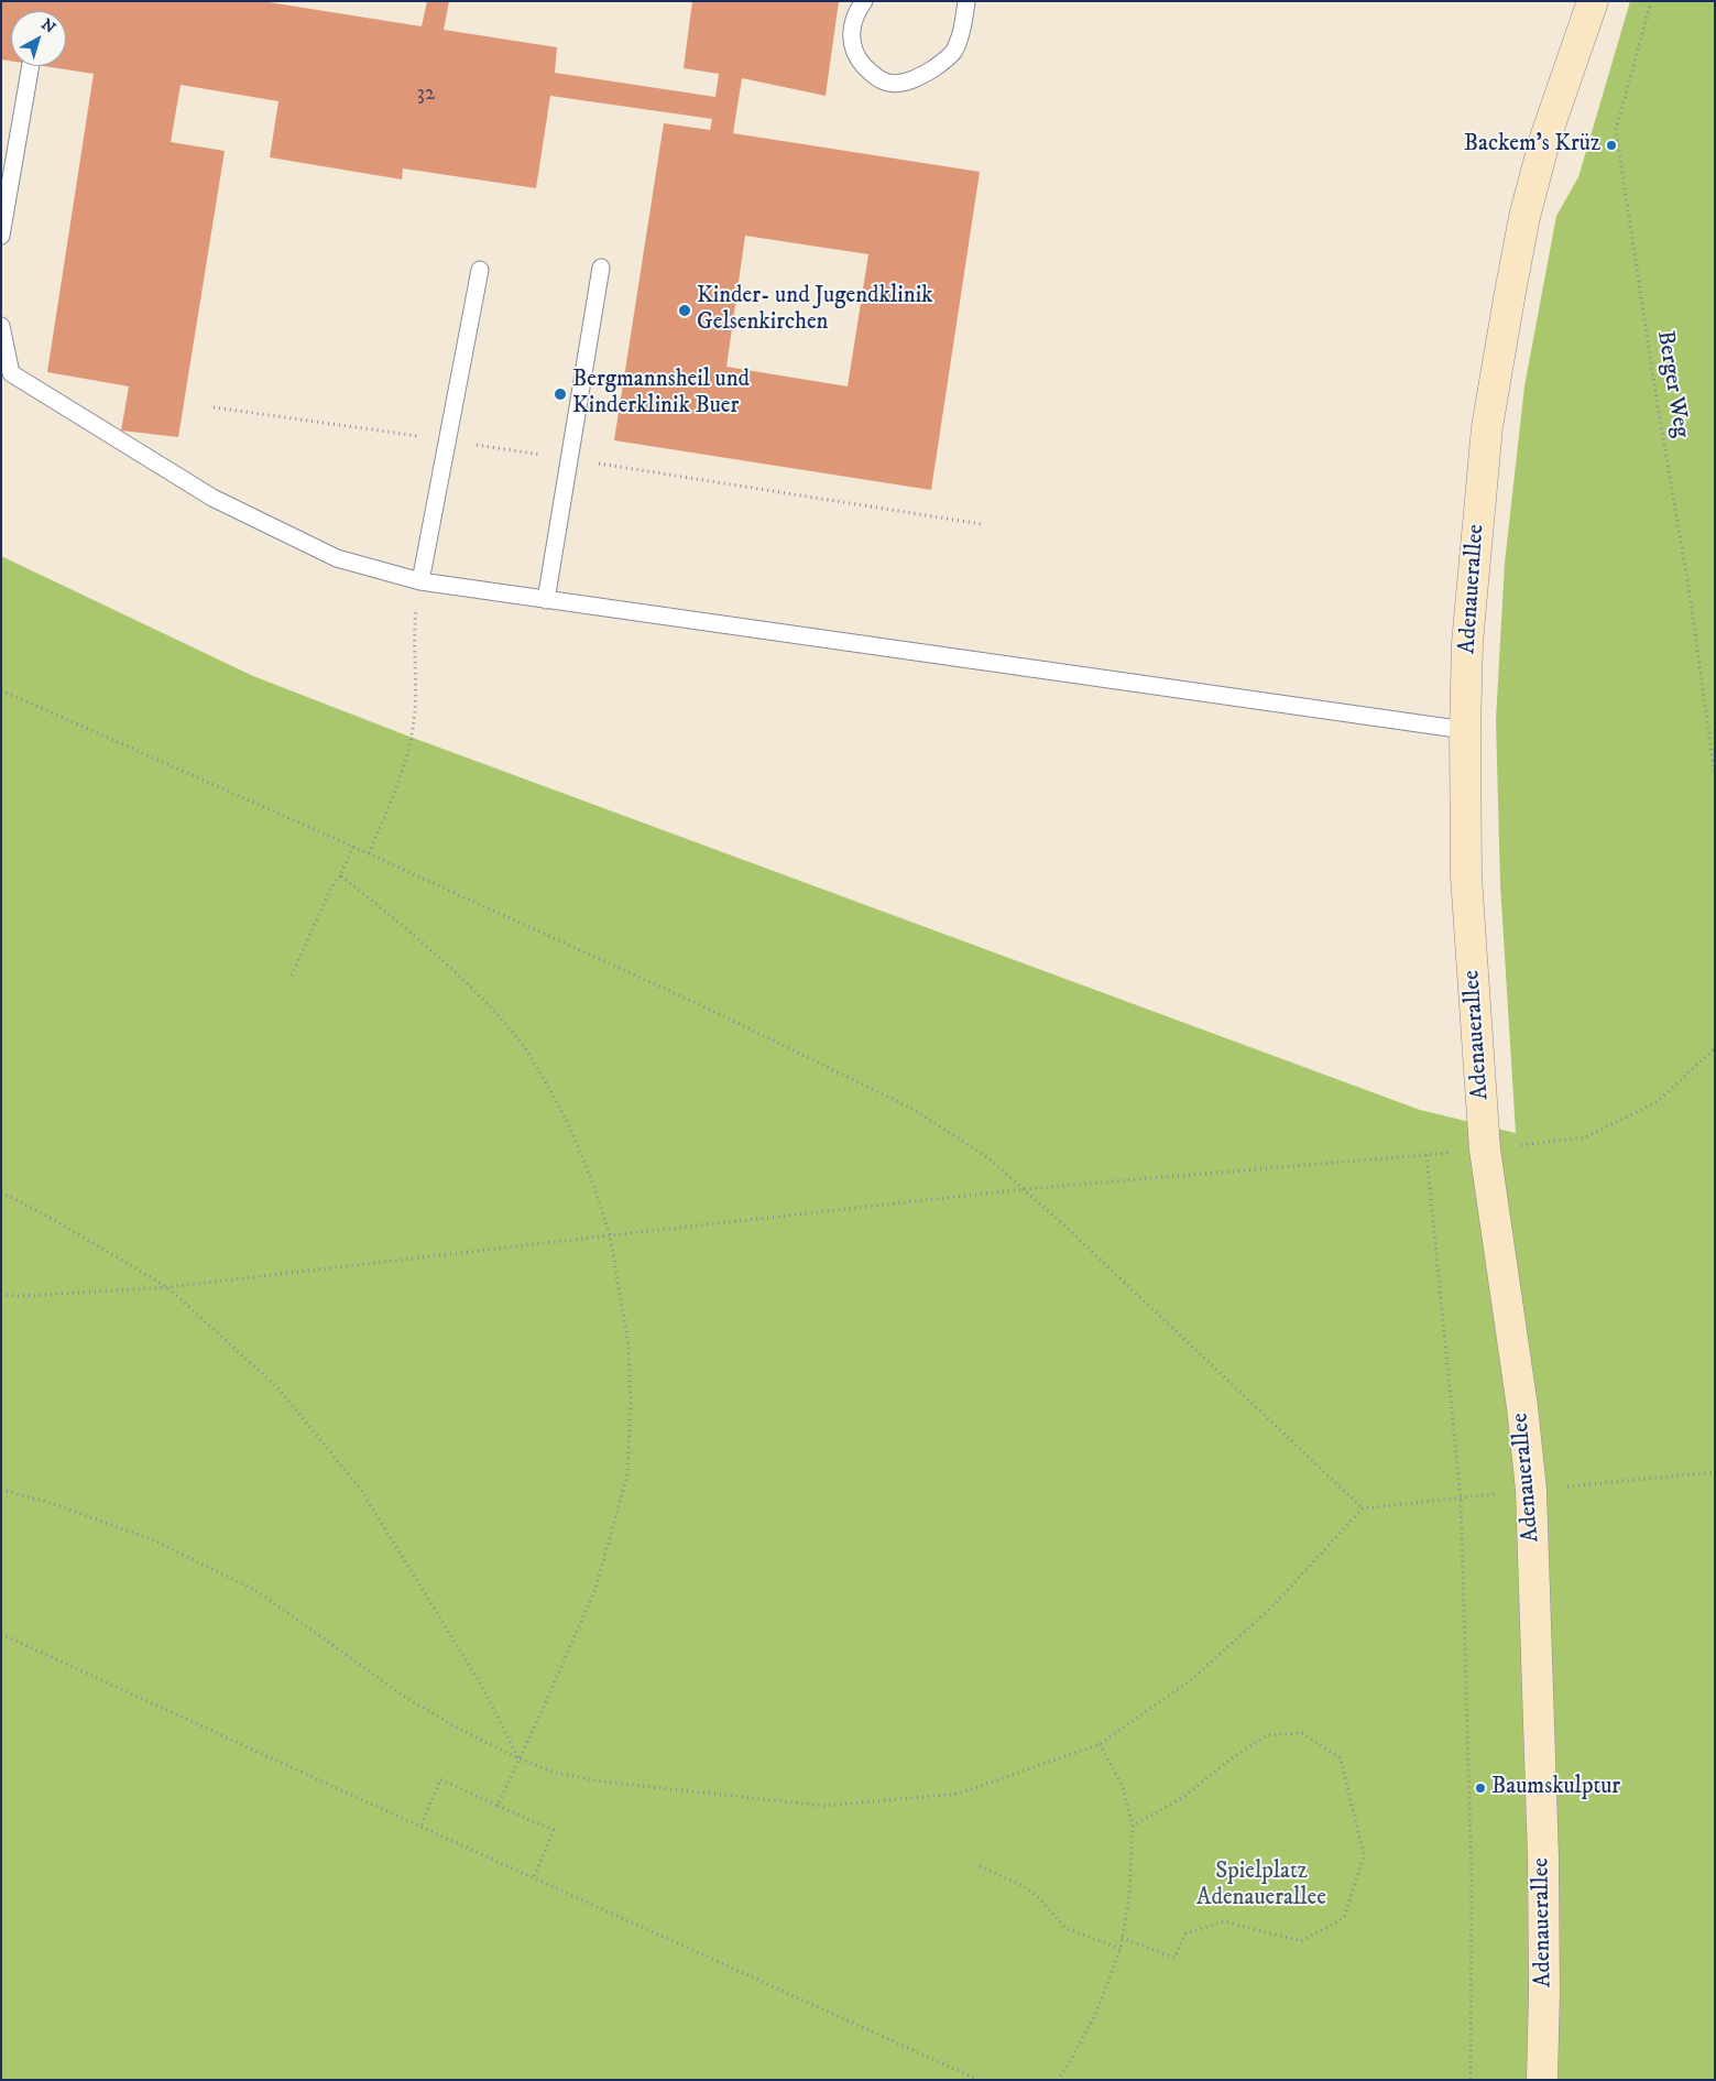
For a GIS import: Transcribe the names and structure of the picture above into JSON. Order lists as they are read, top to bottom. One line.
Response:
{"streets":{"street":["Adenauerallee"],"path":["Berger Weg"]},"parks":["Spielplatz Adenauerallee"],"places":["Backem's Krüz","Kinder- und Jugendklinik Gelsenkirchen","Bergmannsheil und Kinderklinik Buer","Baumskulptur"],"house_numbers":["32"],"north":"top right"}
